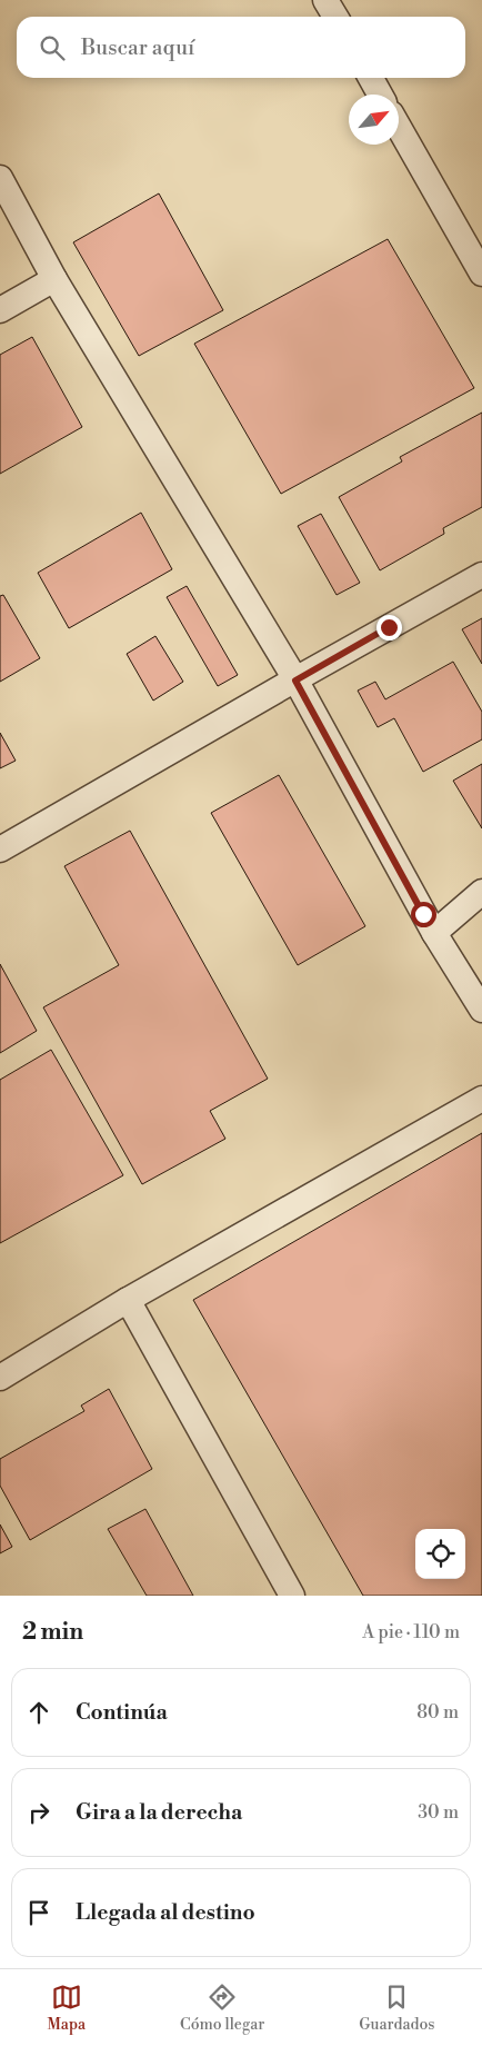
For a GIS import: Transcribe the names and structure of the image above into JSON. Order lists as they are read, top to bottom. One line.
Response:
{"north":"top right","page":{"search":"Buscar aquí","heading":["2 min","A pie · 110 m"],"list":[["Continúa","80 m"],["Gira a la derecha","30 m"],"Llegada al destino"],"nav":["Mapa","Cómo llegar","Guardados"]}}
